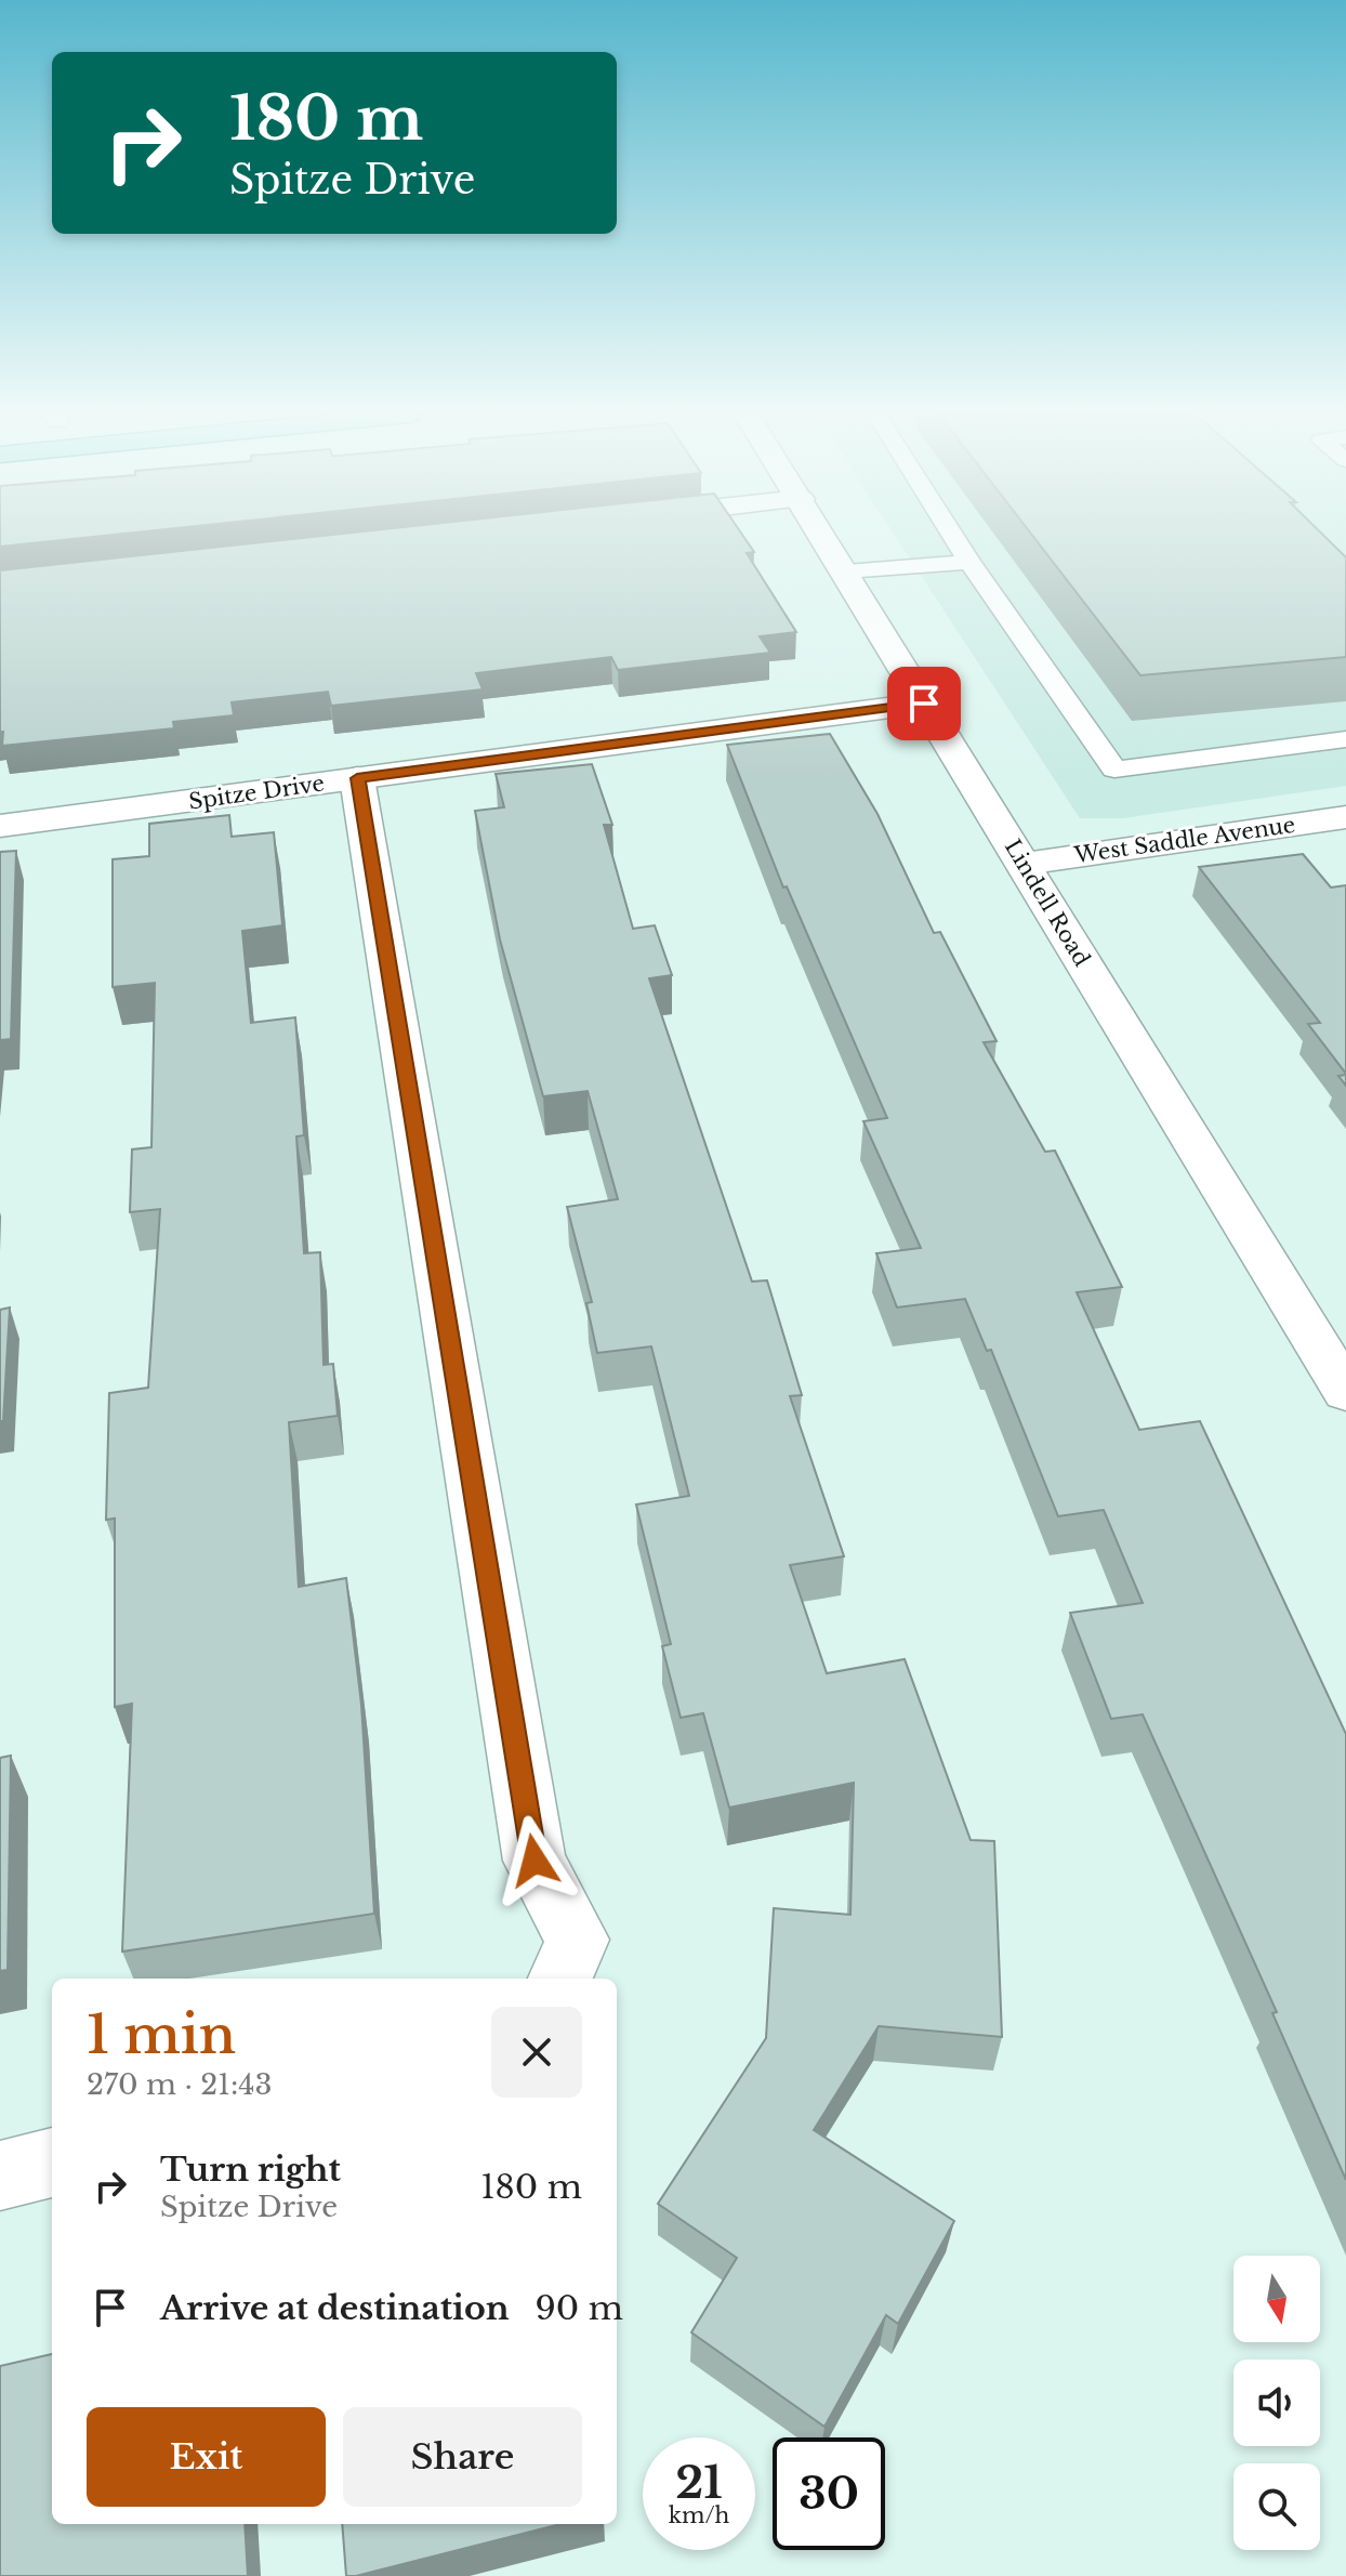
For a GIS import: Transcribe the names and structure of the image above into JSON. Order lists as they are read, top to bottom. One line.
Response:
{"streets":{"street":["Spitze Drive","West Saddle Avenue","Lindell Road"]},"crossings":[["Spitze Drive","Lindell Road"],["West Saddle Avenue","Lindell Road"]],"north":"bottom","page":{"turn":["180 m","Spitze Drive"],"heading":["1 min","270 m · 21:43"],"list":[{"name":"Turn right","note":"Spitze Drive","value":"180 m"},{"name":"Arrive at destination","value":"90 m"}],"buttons":["Exit","Share"],"speed":"21 km/h","limit":"30"}}
